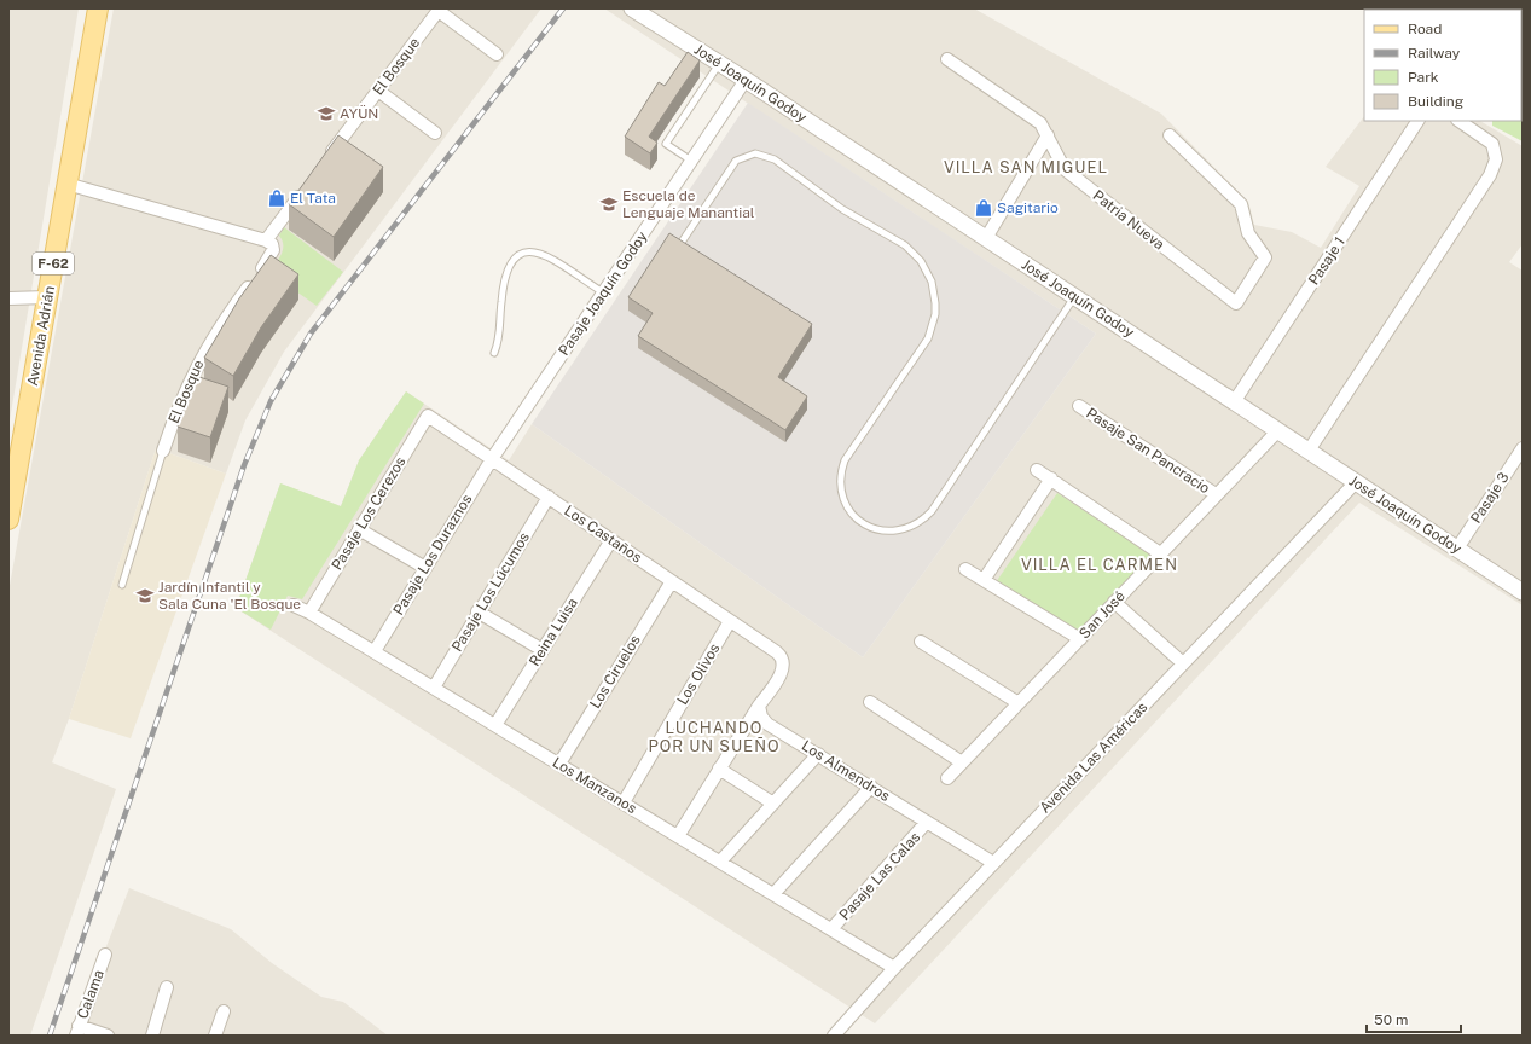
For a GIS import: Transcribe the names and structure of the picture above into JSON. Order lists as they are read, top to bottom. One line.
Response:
{"streets":{"main road":["F-62","Avenida Adrián"],"street":["El Bosque","José Joaquín Godoy","Patria Nueva","Pasaje 1","Pasaje Joaquín Godoy","Pasaje San Pancracio","Pasaje 3","Pasaje Los Cerezos","Los Castaños","Pasaje Los Duraznos","Pasaje Los Lúcumos","San José","Reina Luisa","Los Ciruelos","Los Olivos","Avenida Las Américas","Los Almendros","Los Manzanos","Pasaje Las Calas","Calama"]},"crossings":[["José Joaquín Godoy","Pasaje 1"],["José Joaquín Godoy","Pasaje Joaquín Godoy"],["José Joaquín Godoy","Pasaje 3"],["José Joaquín Godoy","San José"],["José Joaquín Godoy","Avenida Las Américas"],["Pasaje Joaquín Godoy","Los Castaños"],["Pasaje Joaquín Godoy","Pasaje Los Duraznos"],["Pasaje San Pancracio","San José"],["Pasaje Los Cerezos","Los Castaños"],["Pasaje Los Cerezos","Los Manzanos"],["Los Castaños","Pasaje Los Duraznos"],["Los Castaños","Pasaje Los Lúcumos"],["Los Castaños","Reina Luisa"],["Los Castaños","Los Ciruelos"],["Los Castaños","Los Olivos"],["Los Castaños","Los Almendros"],["Pasaje Los Duraznos","Los Manzanos"],["Pasaje Los Lúcumos","Los Manzanos"],["Reina Luisa","Los Manzanos"],["Los Ciruelos","Los Manzanos"],["Los Olivos","Los Manzanos"],["Avenida Las Américas","Los Almendros"],["Avenida Las Américas","Los Manzanos"],["Los Almendros","Pasaje Las Calas"],["Los Manzanos","Pasaje Las Calas"]],"districts":["VILLA SAN MIGUEL","VILLA EL CARMEN","LUCHANDO POR UN SUEÑO"],"places":{"school or university":["AYÜN","Escuela de Lenguaje Manantial","Jardín Infantil y Sala Cuna 'El Bosque"],"shop":["El Tata","Sagitario"]},"legend":["Road","Railway","Park","Building"],"scale_bar":"50 m"}
